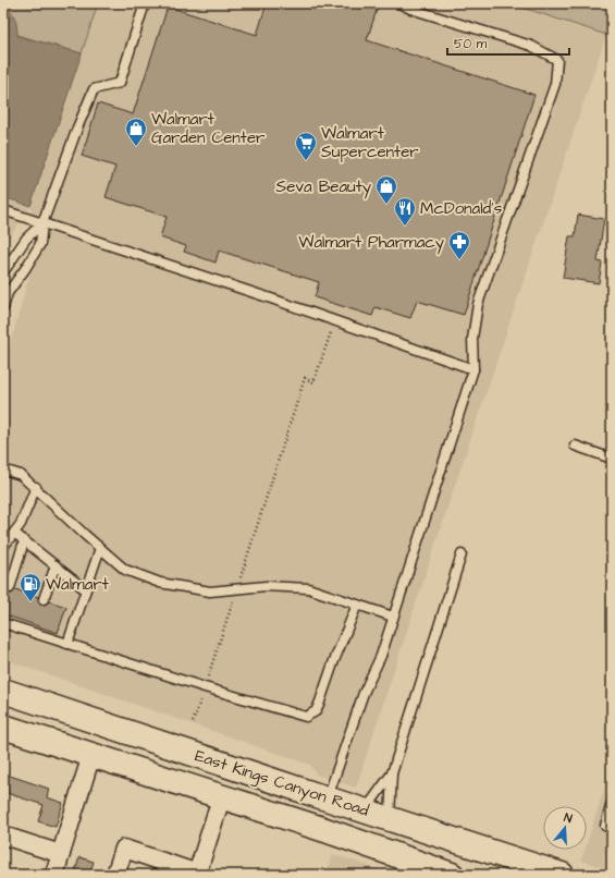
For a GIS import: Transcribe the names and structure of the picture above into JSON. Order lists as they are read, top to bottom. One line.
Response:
{"streets":{"main road":["East Kings Canyon Road"]},"places":{"shop":["Walmart Garden Center","Seva Beauty"],"supermarket":["Walmart Supercenter"],"restaurant":["McDonald's"],"pharmacy":["Walmart Pharmacy"],"fuel station":["Walmart"]},"scale_bar":"50 m","north":"top"}
